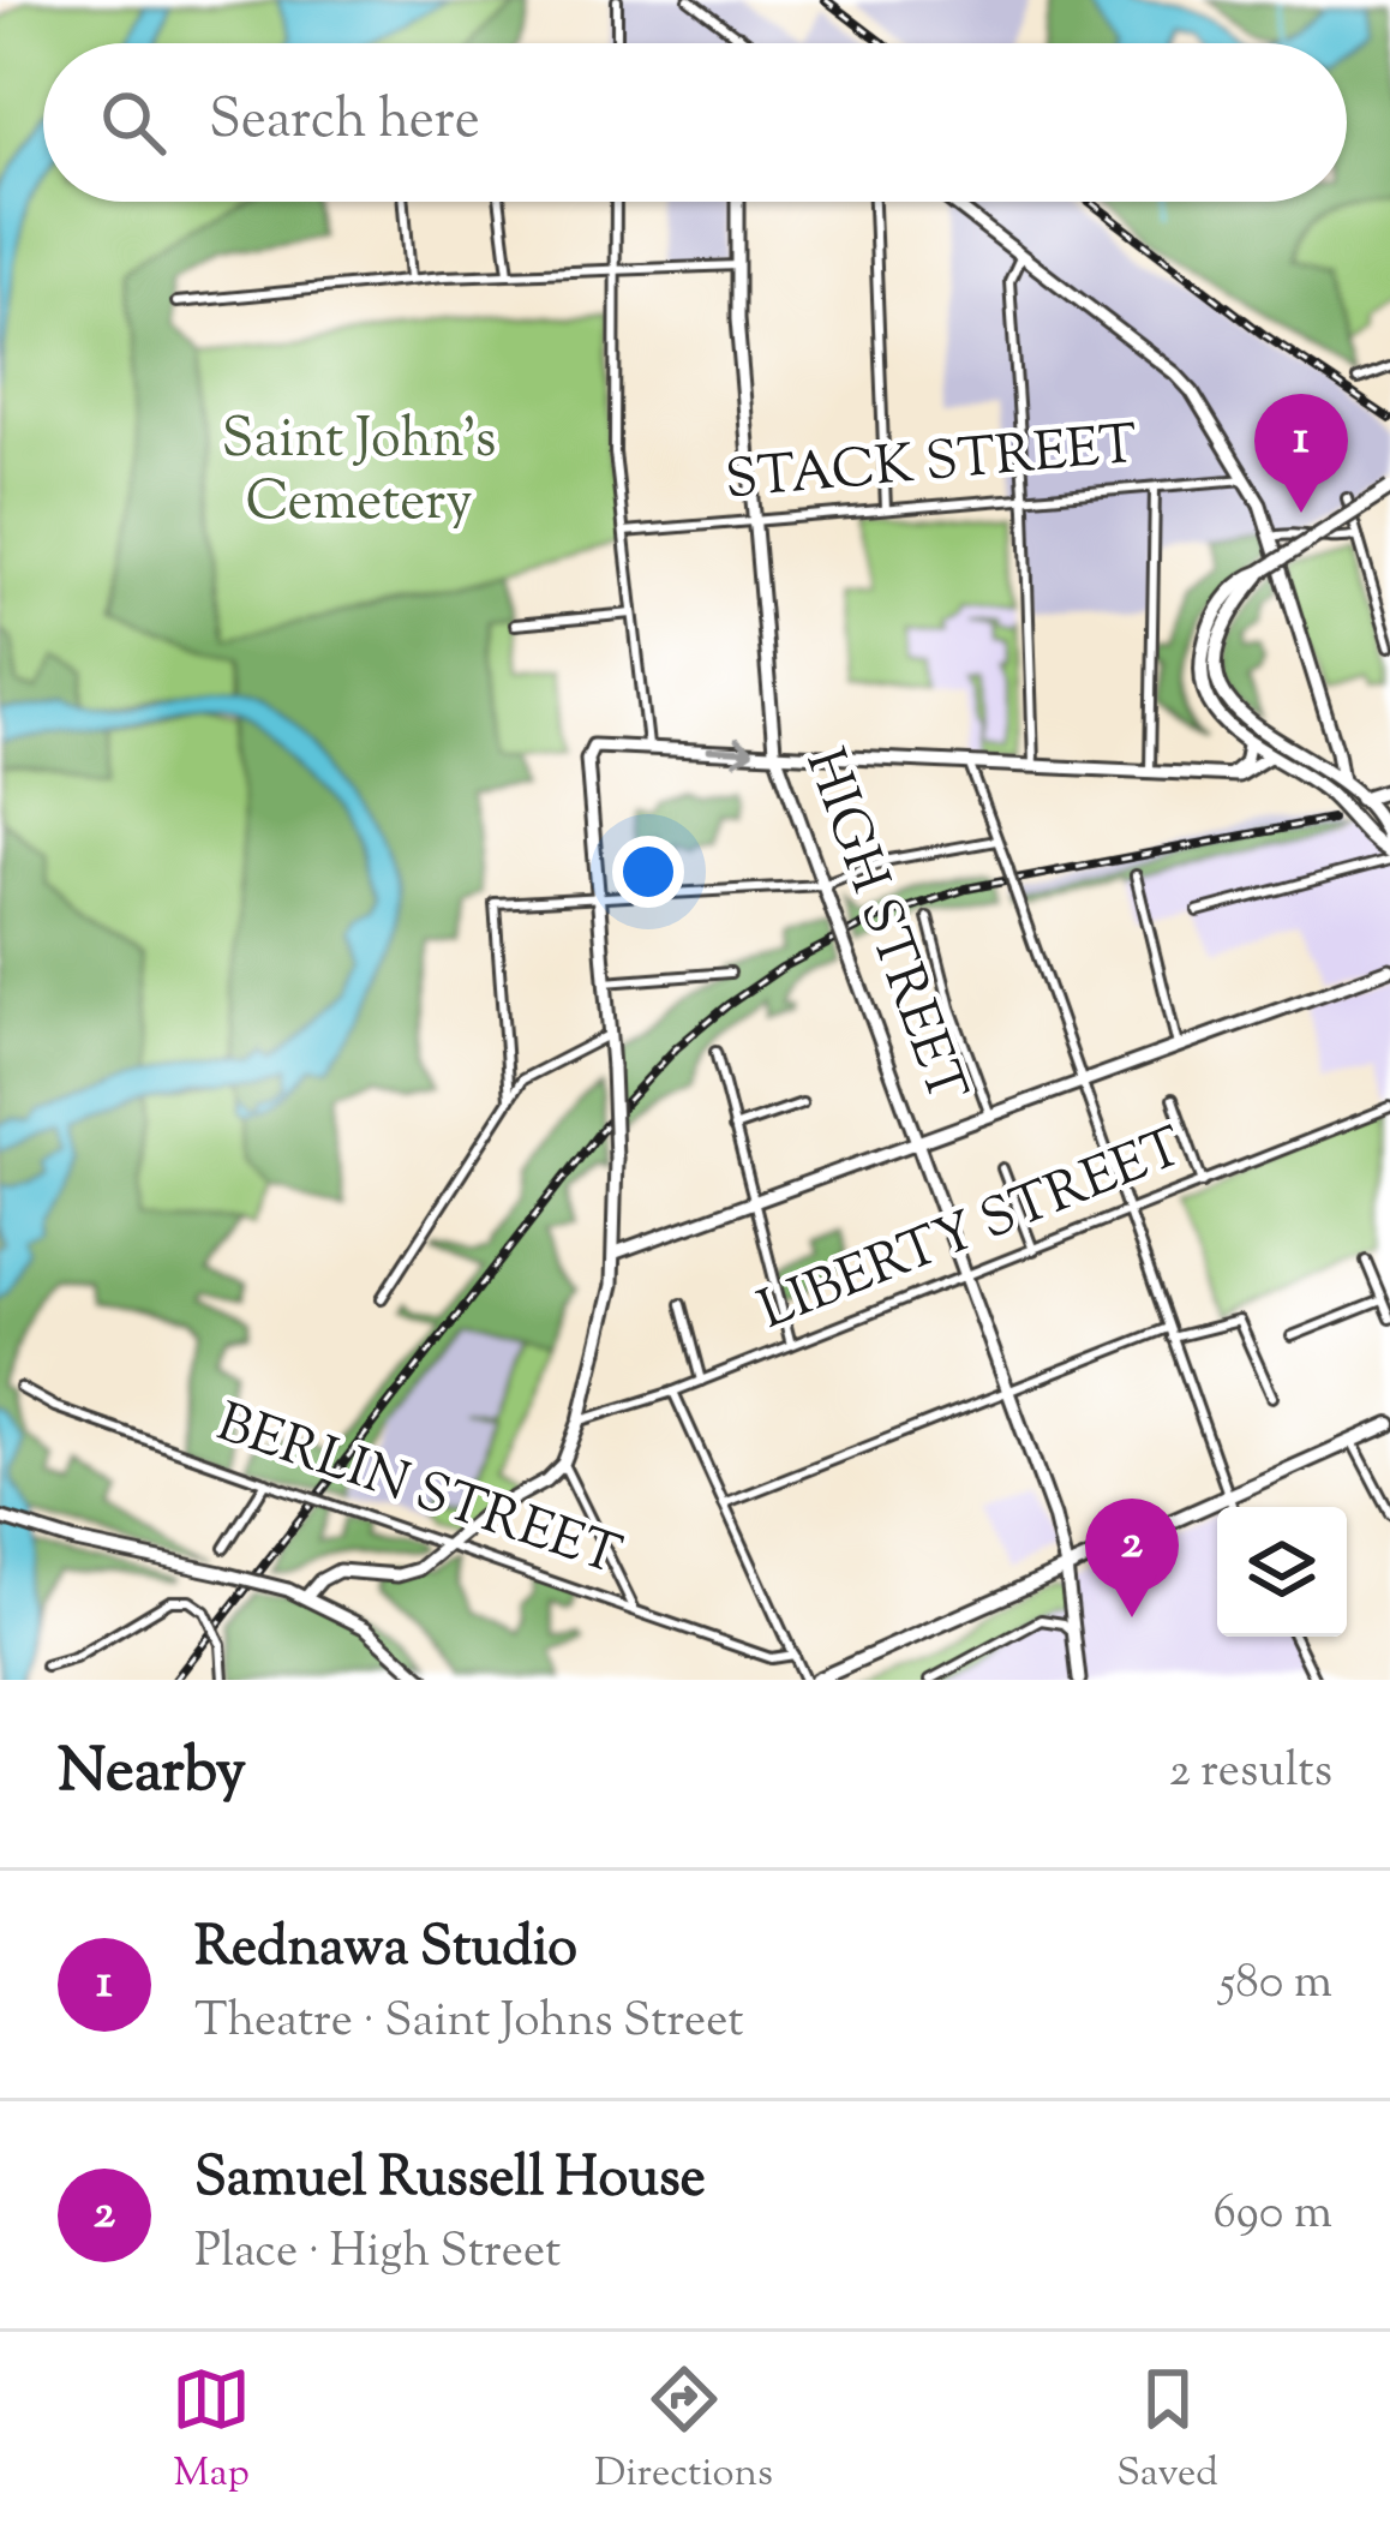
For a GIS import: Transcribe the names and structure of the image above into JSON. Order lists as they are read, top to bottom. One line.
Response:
{"streets":{"street":["STACK STREET","HIGH STREET","LIBERTY STREET","BERLIN STREET"]},"crossings":[["STACK STREET","HIGH STREET"],["HIGH STREET","LIBERTY STREET"]],"parks":["Saint John's Cemetery"],"page":{"search":"Search here","pins":["1","2"],"heading":["Nearby","2 results"],"list":[{"mark":"1","name":"Rednawa Studio","note":"Theatre · Saint Johns Street","value":"580 m"},{"mark":"2","name":"Samuel Russell House","note":"Place · High Street","value":"690 m"}],"nav":["Map","Directions","Saved"]}}
